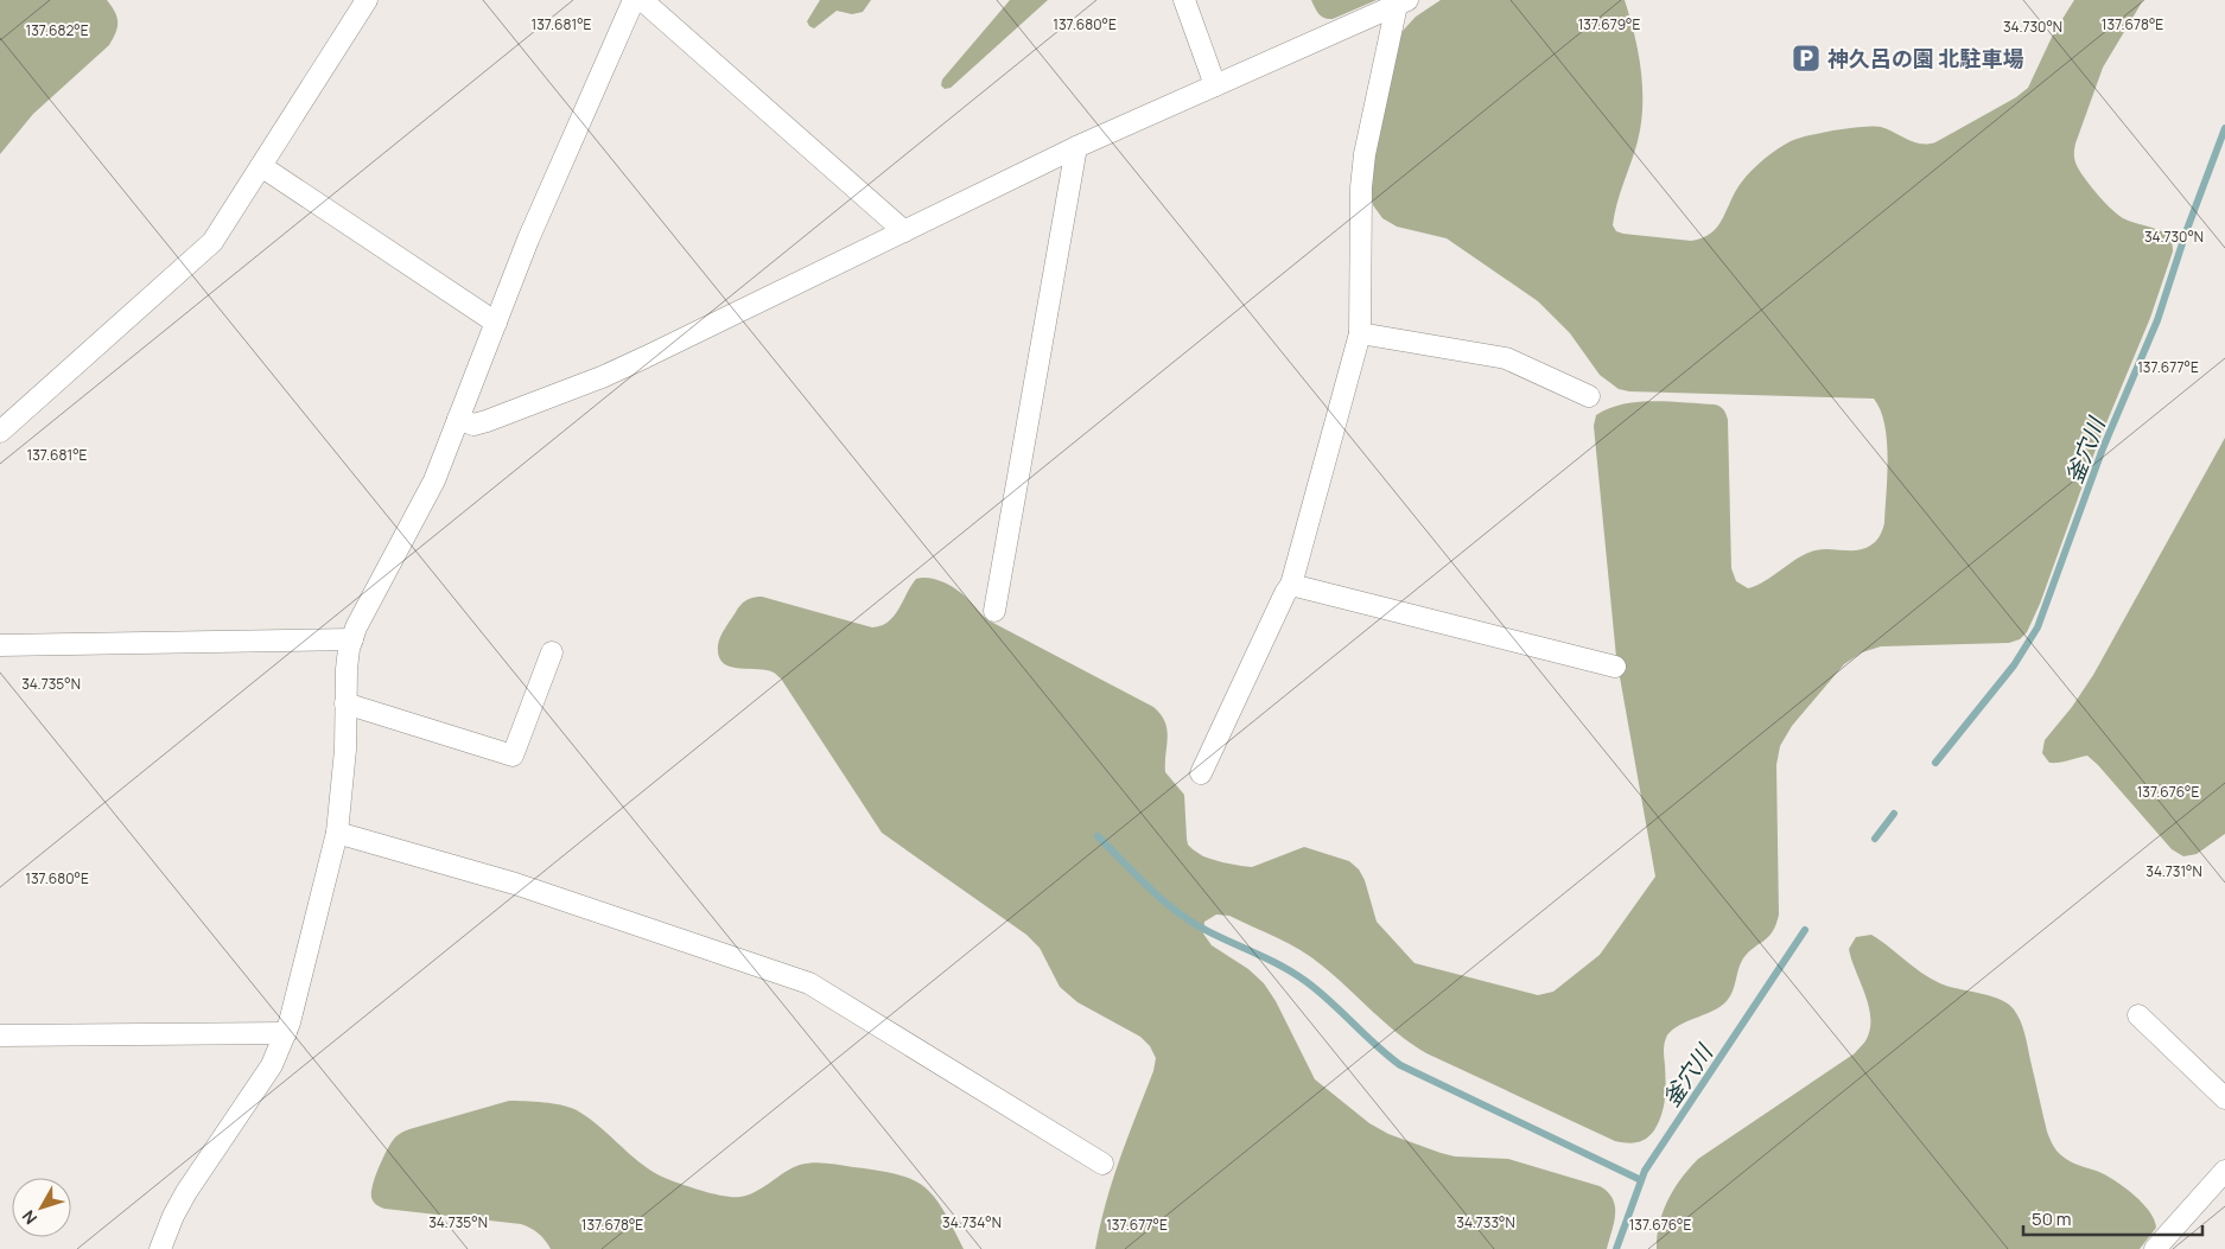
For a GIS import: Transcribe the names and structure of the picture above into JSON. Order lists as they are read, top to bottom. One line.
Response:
{"water":["釜穴川"],"places":{"parking":["神久呂の園 北駐車場"]},"scale_bar":"50 m","north":"bottom left","coordinates":["137.681°E","137.680°E","137.679°E","137.678°E","34.730°N","137.682°E","137.677°E","34.735°N","137.676°E","34.731°N","34.734°N","34.733°N"]}
